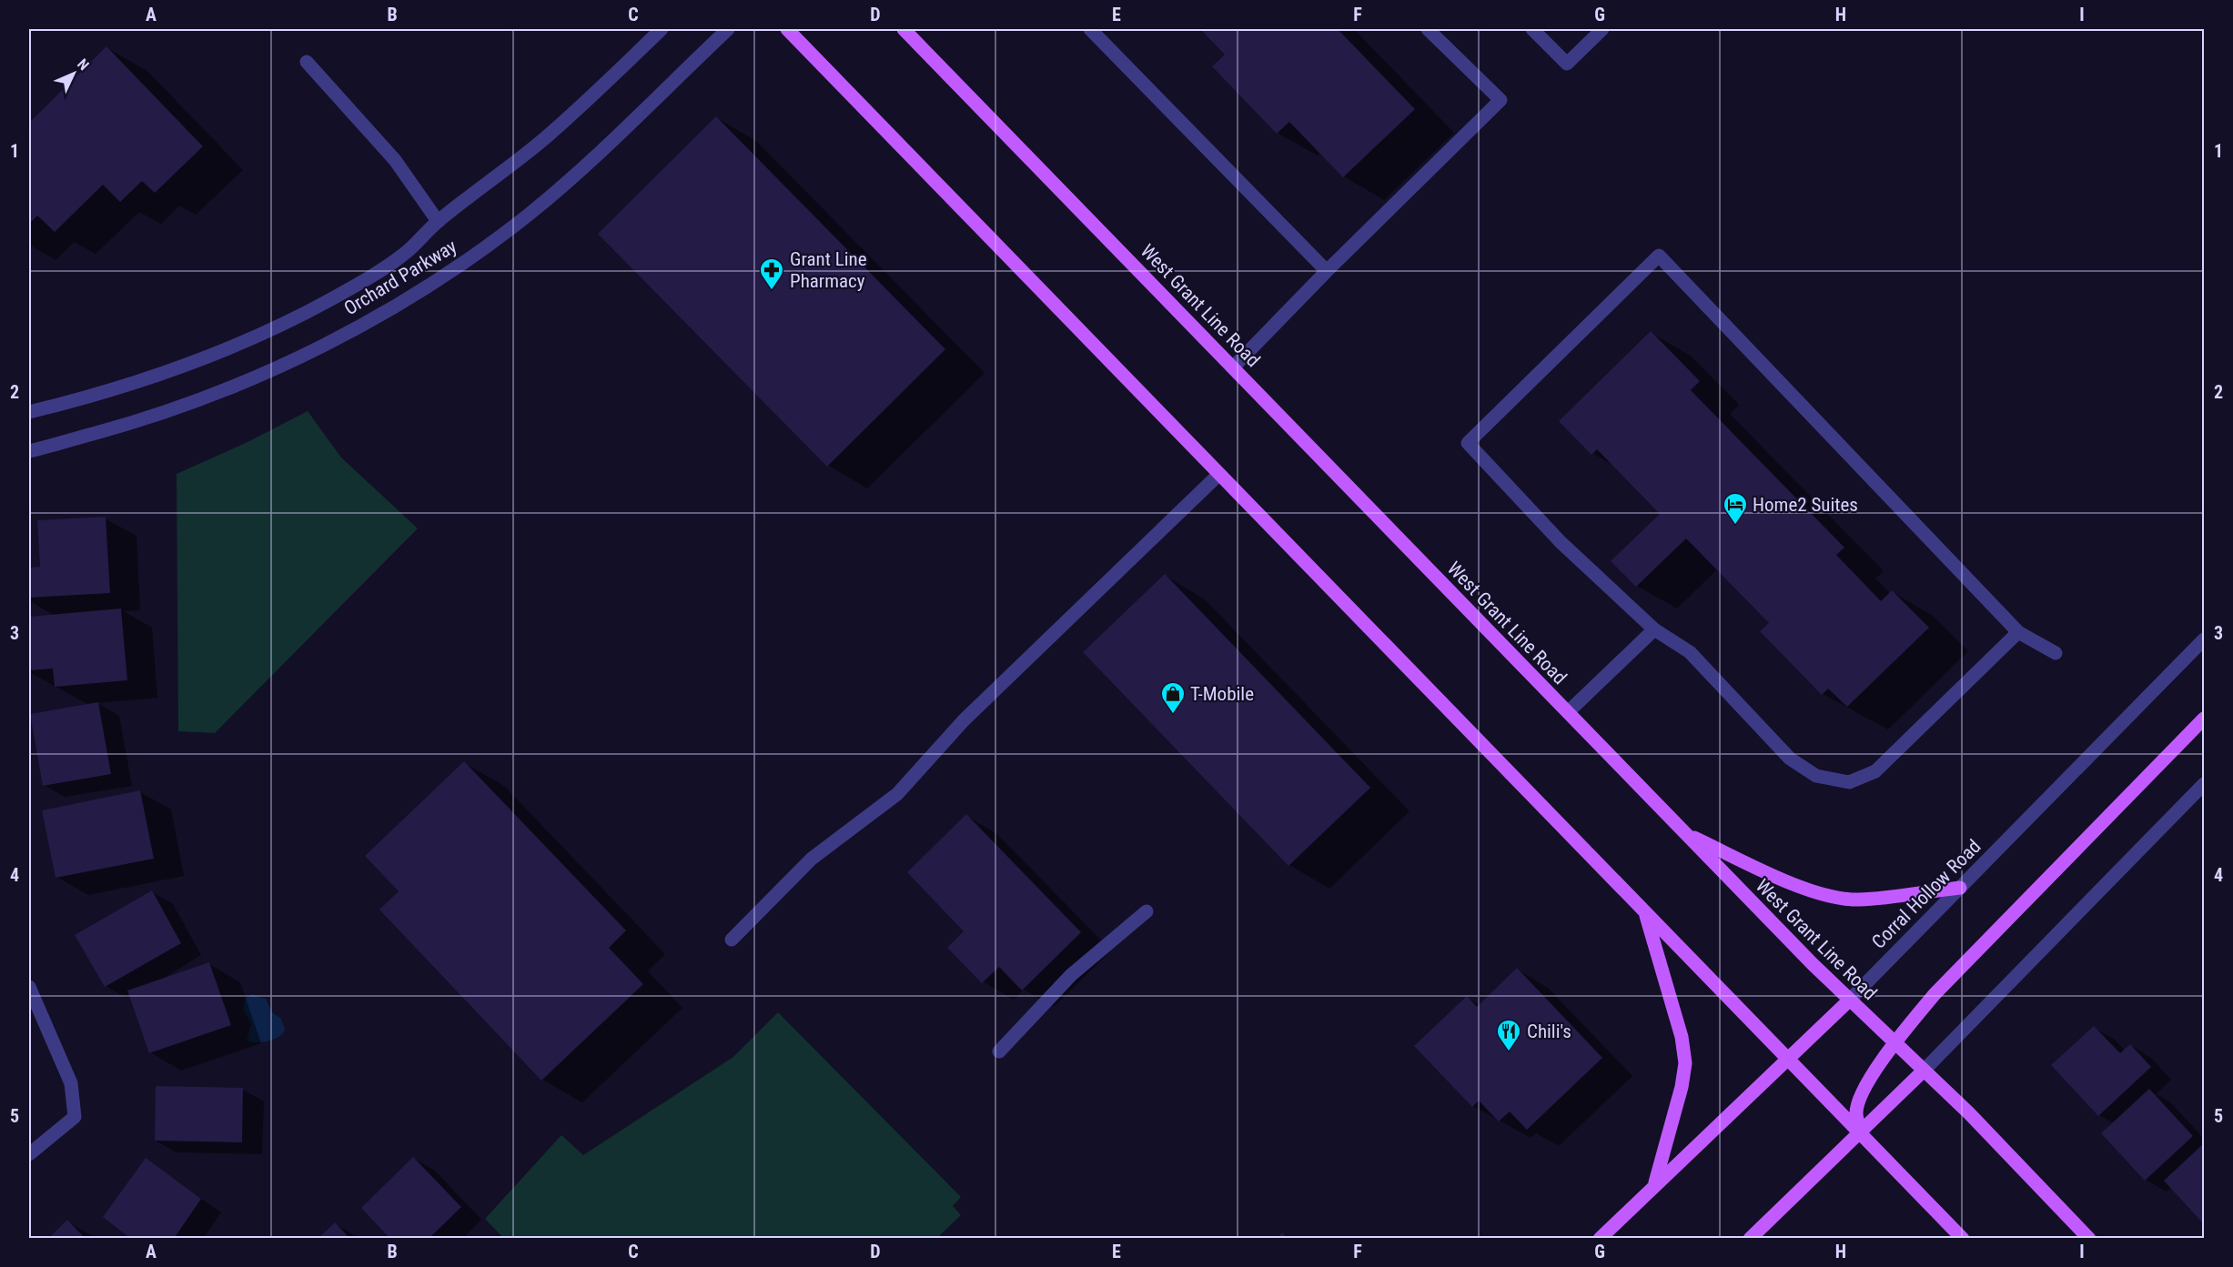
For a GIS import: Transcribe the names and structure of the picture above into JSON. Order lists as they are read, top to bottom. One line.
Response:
{"streets":{"main road":["West Grant Line Road","Corral Hollow Road"],"street":["Orchard Parkway"]},"crossings":[["West Grant Line Road","Corral Hollow Road"]],"places":{"pharmacy":["Grant Line Pharmacy"],"hotel":["Home2 Suites"],"shop":["T-Mobile"],"restaurant":["Chili's"]},"north":"top right","grid":{"columns":["A","B","C","D","E","F","G","H","I"],"rows":["1","2","3","4","5"]}}
